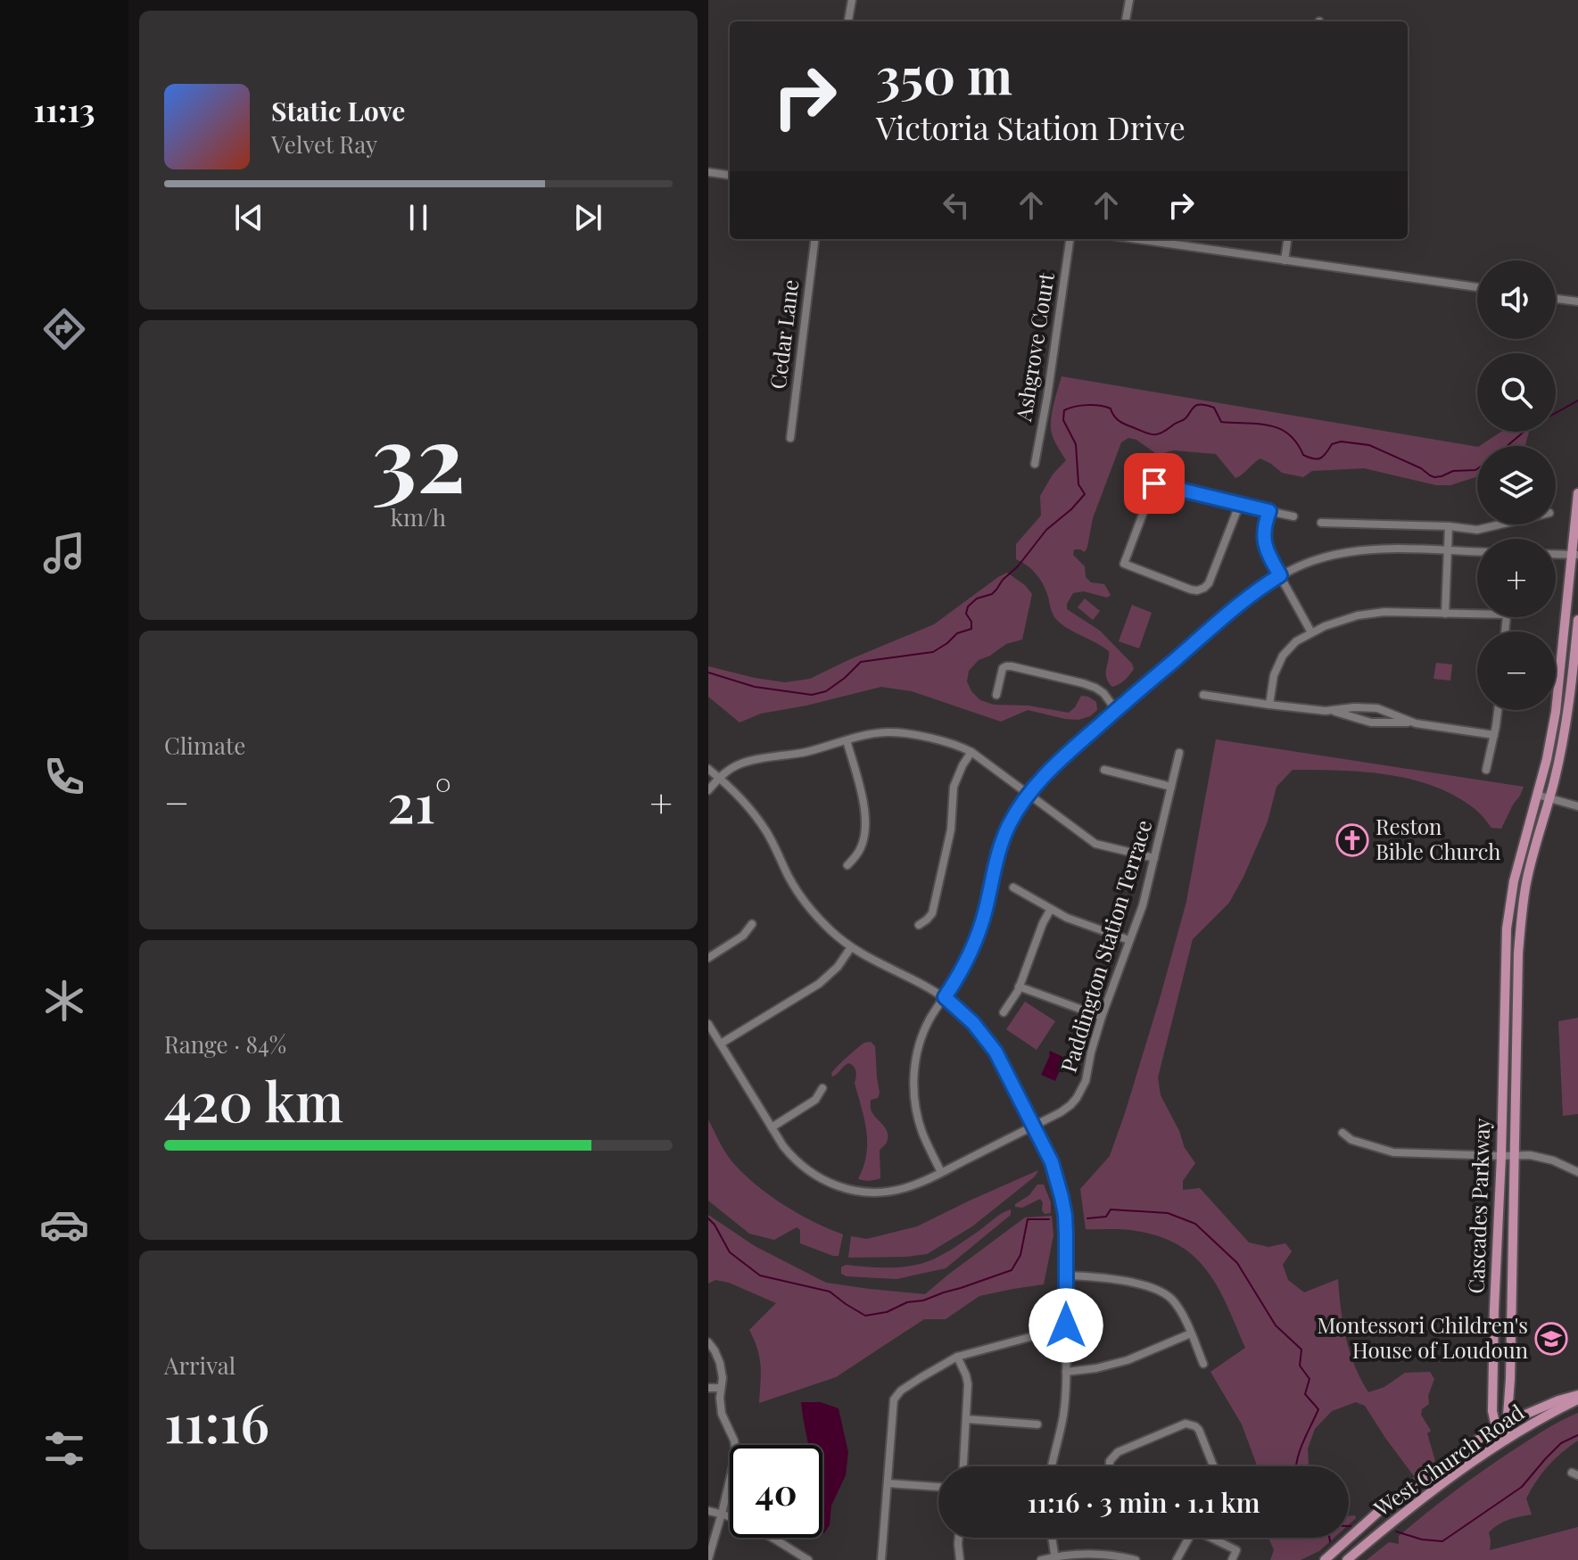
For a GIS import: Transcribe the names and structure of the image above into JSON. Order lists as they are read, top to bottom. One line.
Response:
{"streets":{"main road":["Cascades Parkway","West Church Road"],"street":["Cedar Lane","Ashgrove Court","Paddington Station Terrace"]},"crossings":[["Cascades Parkway","West Church Road"]],"places":{"church":["Reston Bible Church"],"school or university":["Montessori Children's House of Loudoun"]},"page":{"tabs":"11:13","turn":["350 m","Victoria Station Drive"],"song":["Static Love","Velvet Ray"],"map_buttons":["+","−"],"tile":[["32","km/h"],"Climate",["Range · 84%","420 km"],["Arrival","11:16"]],"heat":["−","21°","+"],"limit":"40","trip":"11:16 · 3 min · 1.1 km"}}
